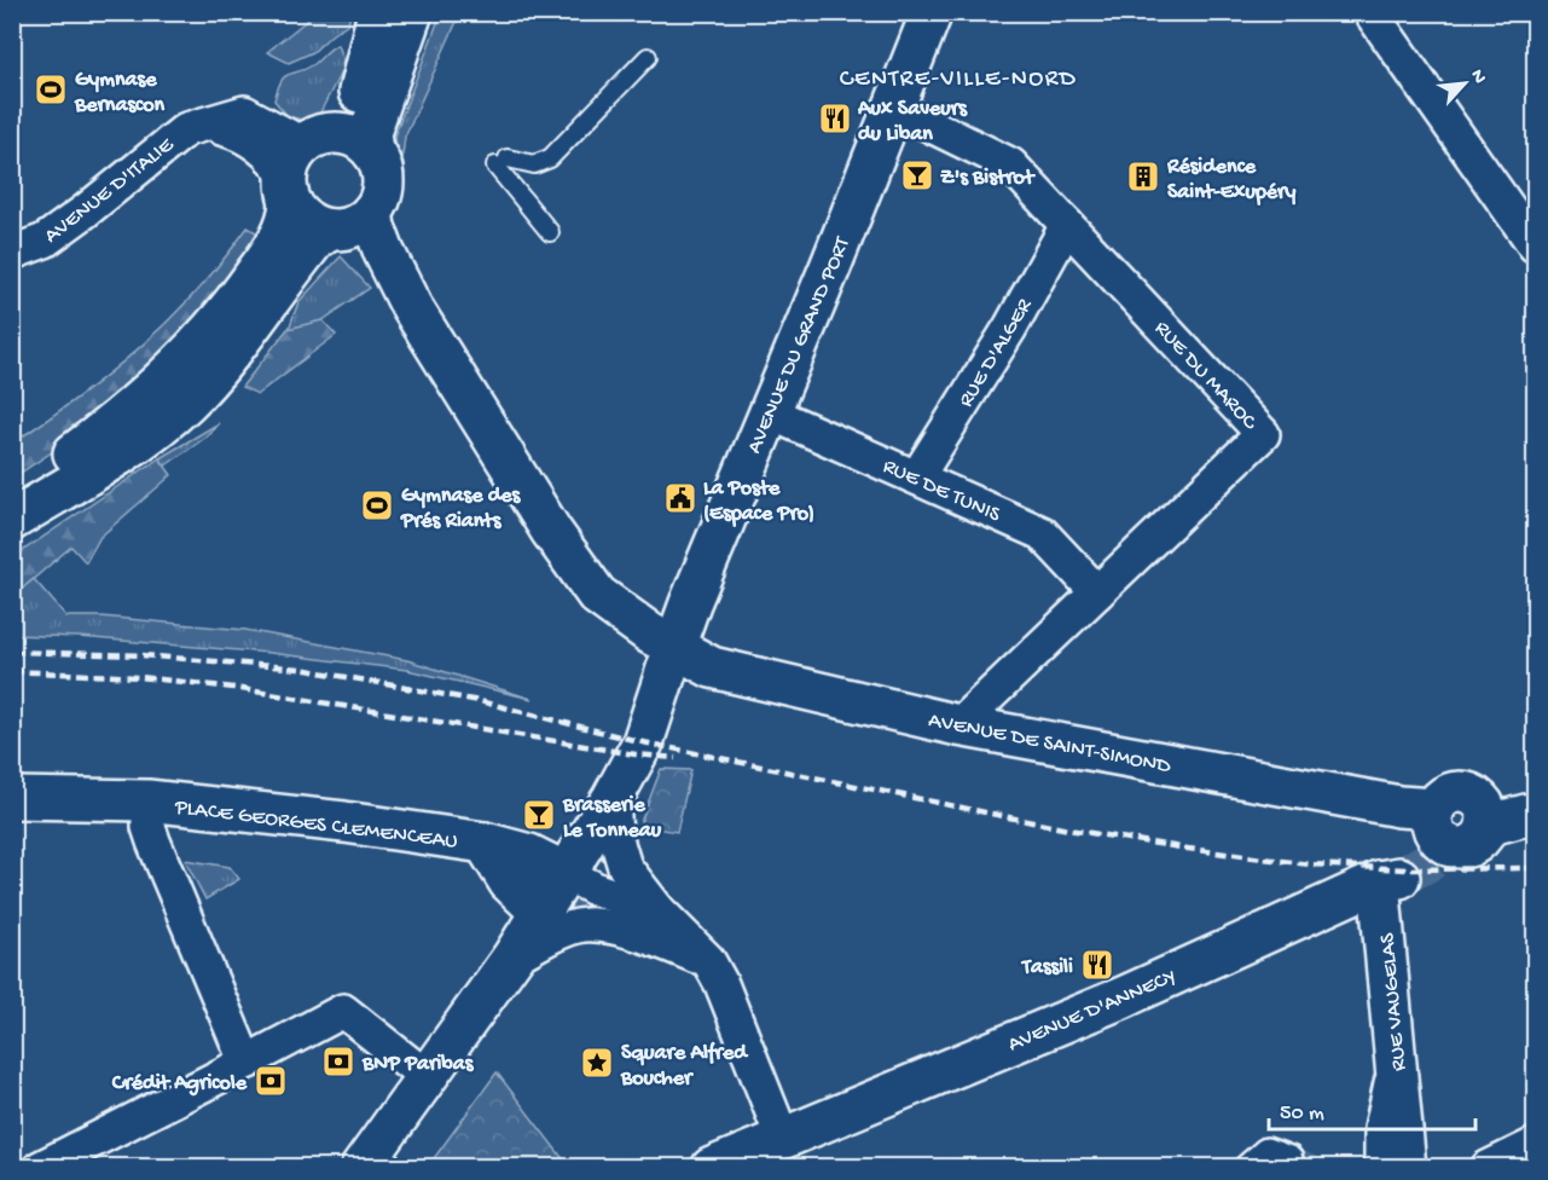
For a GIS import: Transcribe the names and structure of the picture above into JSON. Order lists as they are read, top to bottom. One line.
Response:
{"streets":{"main road":["AVENUE DU GRAND PORT","AVENUE DE SAINT-SIMOND","PLACE GEORGES CLEMENCEAU","RUE VAUGELAS","AVENUE D'ANNECY"],"street":["AVENUE D'ITALIE","RUE D'ALGER","RUE DU MAROC","RUE DE TUNIS"]},"crossings":[["AVENUE D'ITALIE","AVENUE DE SAINT-SIMOND"],["AVENUE DU GRAND PORT","RUE DU MAROC"],["AVENUE DU GRAND PORT","RUE DE TUNIS"],["AVENUE DU GRAND PORT","AVENUE DE SAINT-SIMOND"],["RUE D'ALGER","RUE DU MAROC"],["RUE D'ALGER","RUE DE TUNIS"],["RUE DU MAROC","RUE DE TUNIS"],["RUE DU MAROC","AVENUE DE SAINT-SIMOND"],["RUE VAUGELAS","AVENUE D'ANNECY"]],"districts":["CENTRE-VILLE-NORD"],"places":{"sports":["Gymnase Bernascon","Gymnase des Prés Riants"],"restaurant":["Aux Saveurs du Liban","Tassili"],"bar":["Z's Bistrot","Brasserie Le Tonneau"],"building":["Résidence Saint-Exupéry"],"public building":["La Poste (Espace Pro)"],"bank":["BNP Paribas","Crédit Agricole"],"place":["Square Alfred Boucher"]},"scale_bar":"50 m","north":"top right"}
